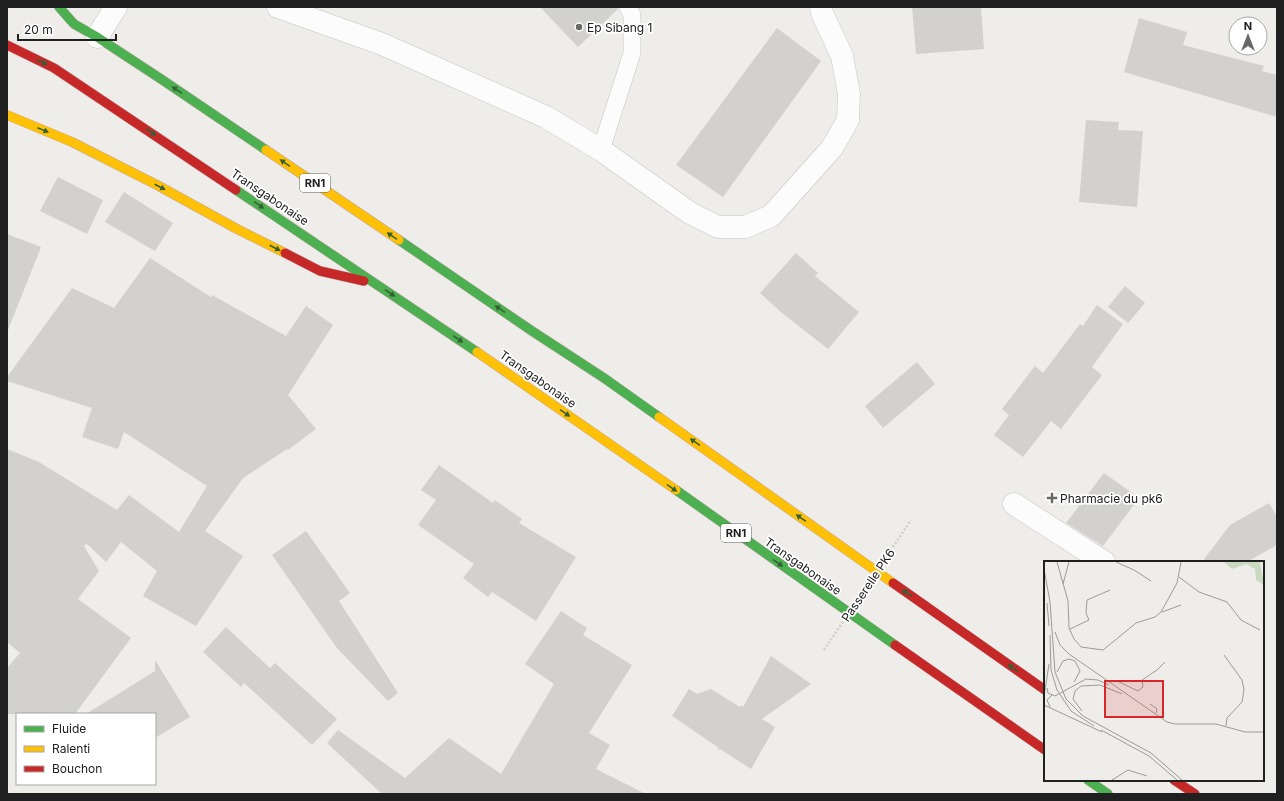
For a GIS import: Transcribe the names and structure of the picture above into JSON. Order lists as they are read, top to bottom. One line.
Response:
{"streets":{"highway":["RN1","Transgabonaise"],"path":["Passerelle PK6"]},"places":{"other":["Ep Sibang 1"],"health":["Pharmacie du pk6"]},"legend":["Fluide","Ralenti","Bouchon"],"scale_bar":"20 m","north":"top"}
